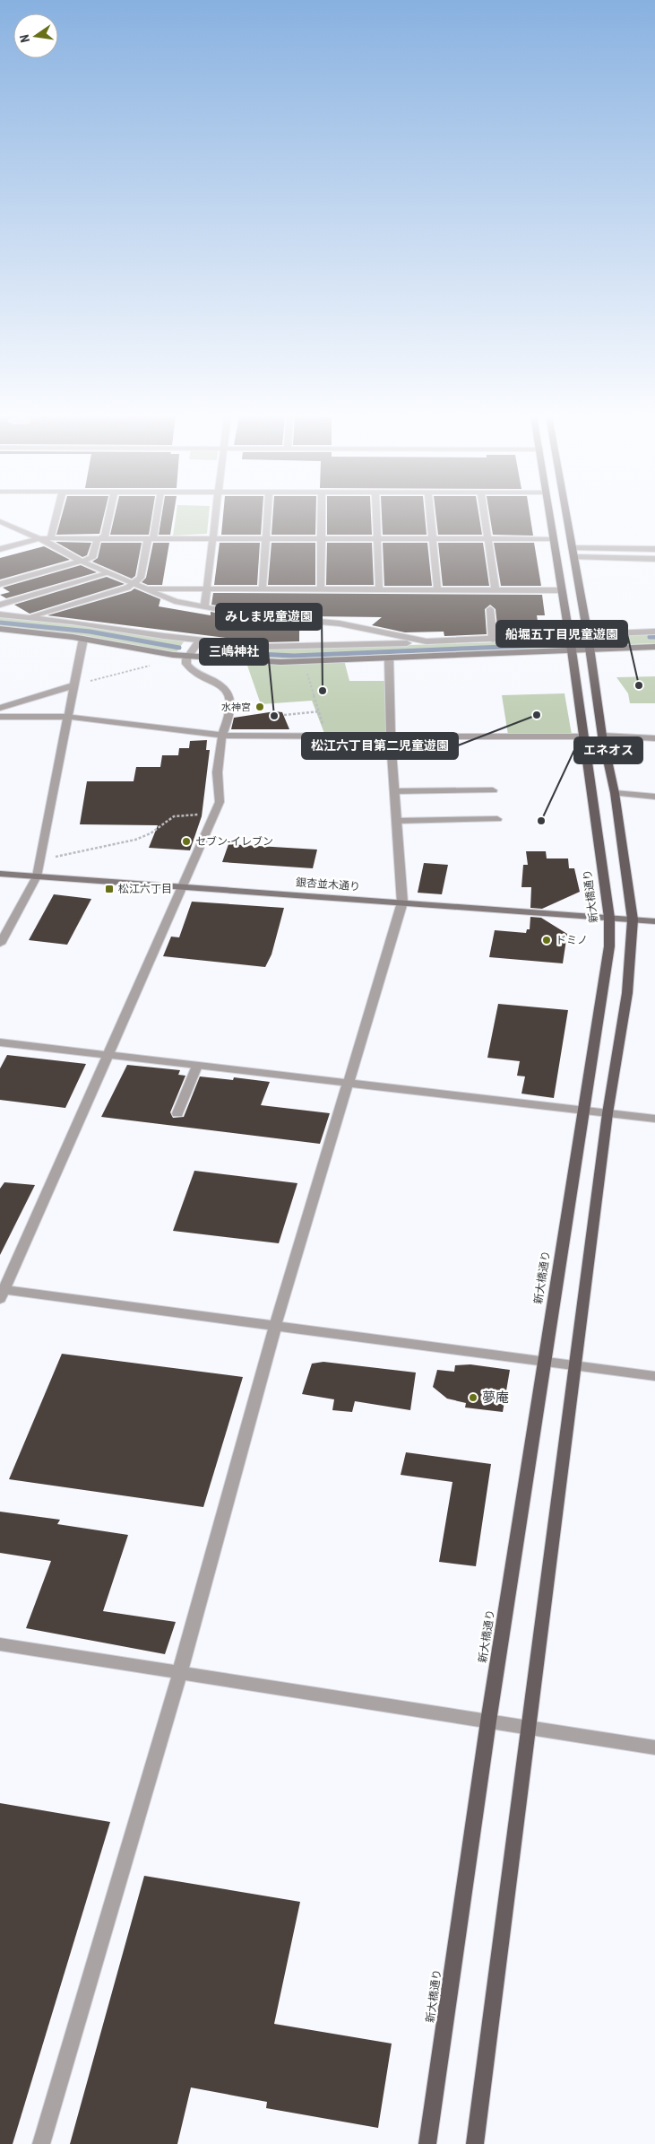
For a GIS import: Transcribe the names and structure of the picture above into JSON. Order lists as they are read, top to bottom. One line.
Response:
{"streets":{"main road":["新大橋通り"],"street":["銀杏並木通り"]},"crossings":[["銀杏並木通り","新大橋通り"]],"places":{"other":["船堀五丁目児童遊園","みしま児童遊園","水神宮","松江六丁目第二児童遊園","三嶋神社","エネオス","セブン-イレブン","ドミノ","夢庵"],"transit":["松江六丁目"]},"north":"left"}
